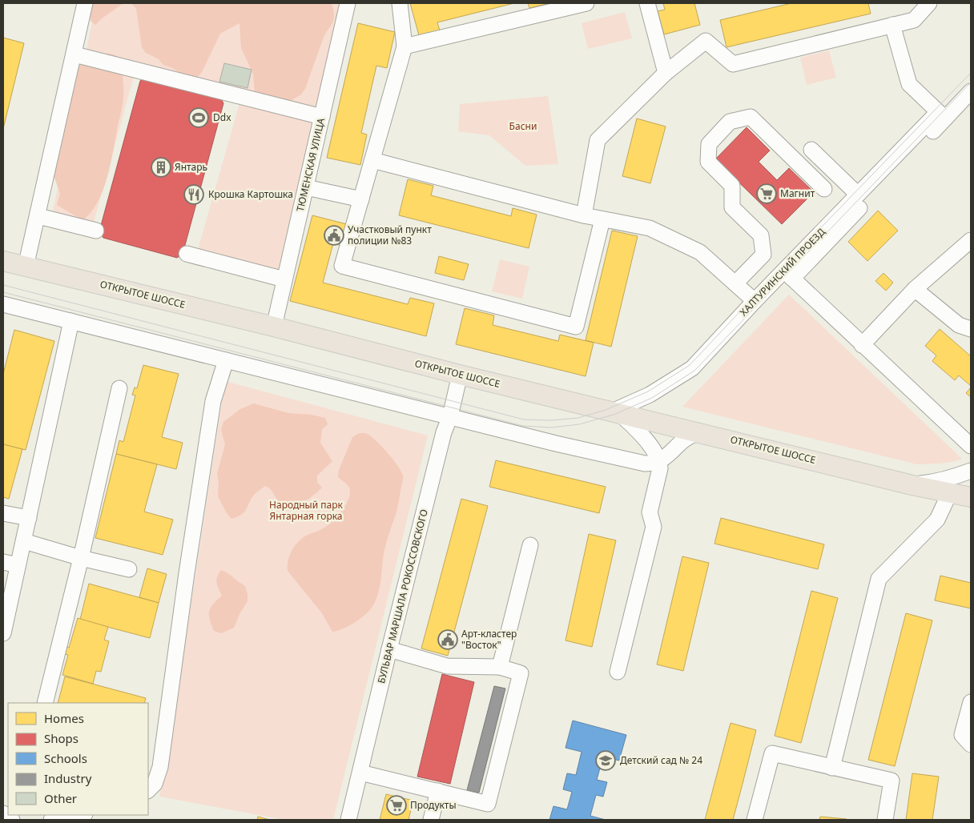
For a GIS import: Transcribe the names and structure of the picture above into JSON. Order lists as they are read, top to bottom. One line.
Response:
{"streets":{"main road":["ОТКРЫТОЕ ШОССЕ"],"street":["ТЮМЕНСКАЯ УЛИЦА","ХАЛТУРИНСКИЙ ПРОЕЗД","БУЛЬВАР МАРШАЛА РОКОССОВСКОГО"]},"crossings":[["ТЮМЕНСКАЯ УЛИЦА","ОТКРЫТОЕ ШОССЕ"],["ХАЛТУРИНСКИЙ ПРОЕЗД","ОТКРЫТОЕ ШОССЕ"],["ОТКРЫТОЕ ШОССЕ","БУЛЬВАР МАРШАЛА РОКОССОВСКОГО"]],"parks":["Басни","Народный парк Янтарная горка"],"places":{"sports":["Ddx"],"building":["Янтарь"],"supermarket":["Магнит","Продукты"],"restaurant":["Крошка Картошка"],"public building":["Участковый пункт полиции №83","Арт-кластер \"Восток\""],"school or university":["Детский сад № 24"]},"legend":["Homes","Shops","Schools","Industry","Other"]}
